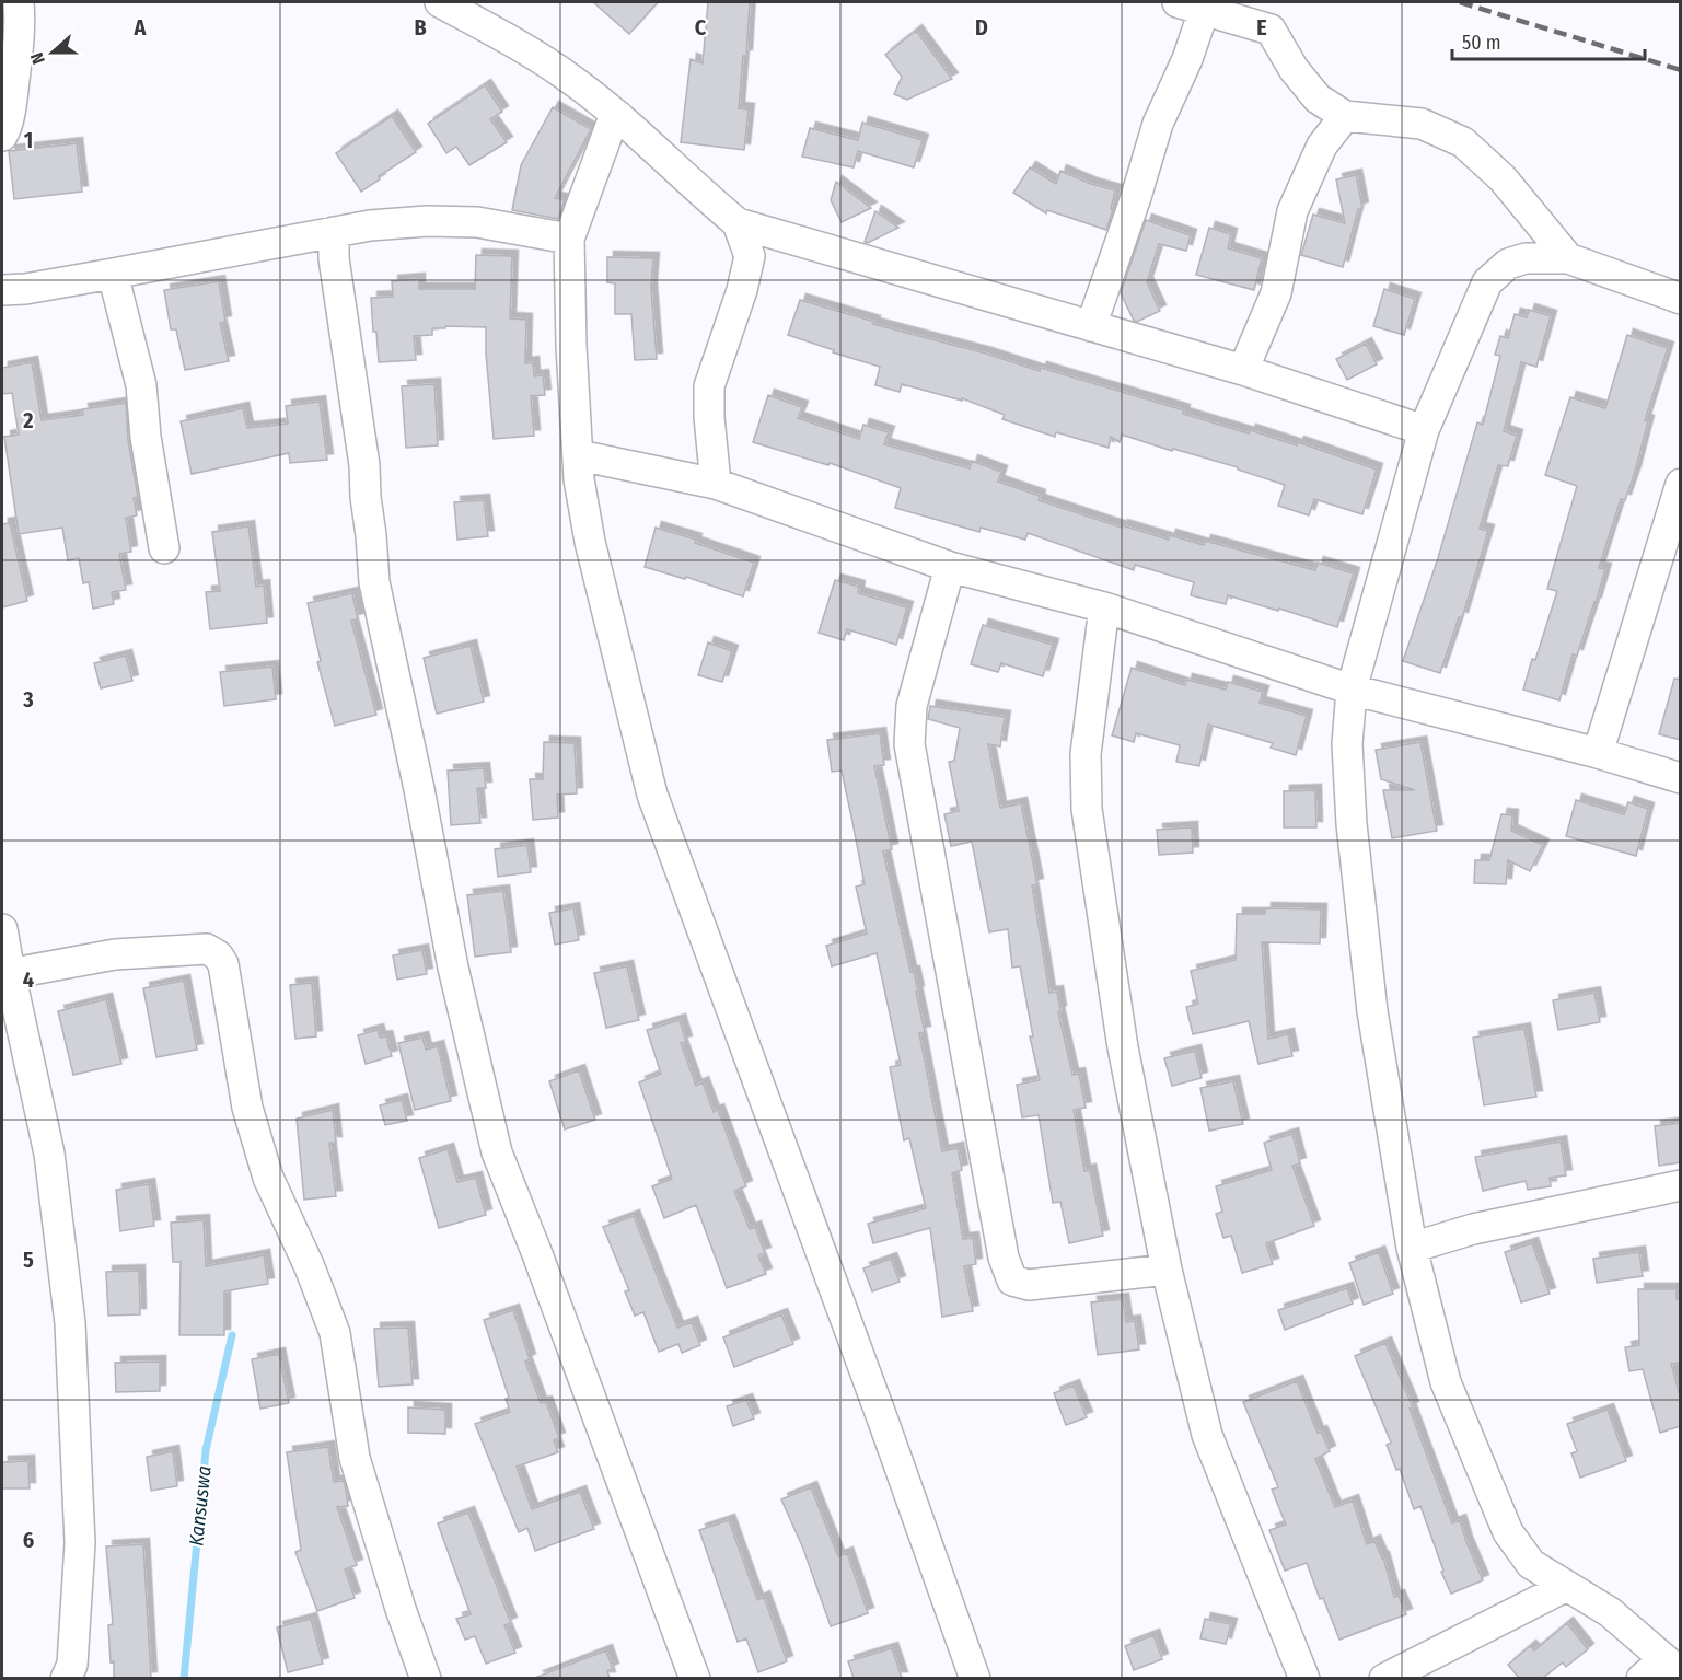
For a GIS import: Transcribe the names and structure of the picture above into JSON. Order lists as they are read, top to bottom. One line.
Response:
{"water":["Kansuswa"],"scale_bar":"50 m","north":"left","grid":{"columns":["A","B","C","D","E"],"rows":["1","2","3","4","5","6"]}}
